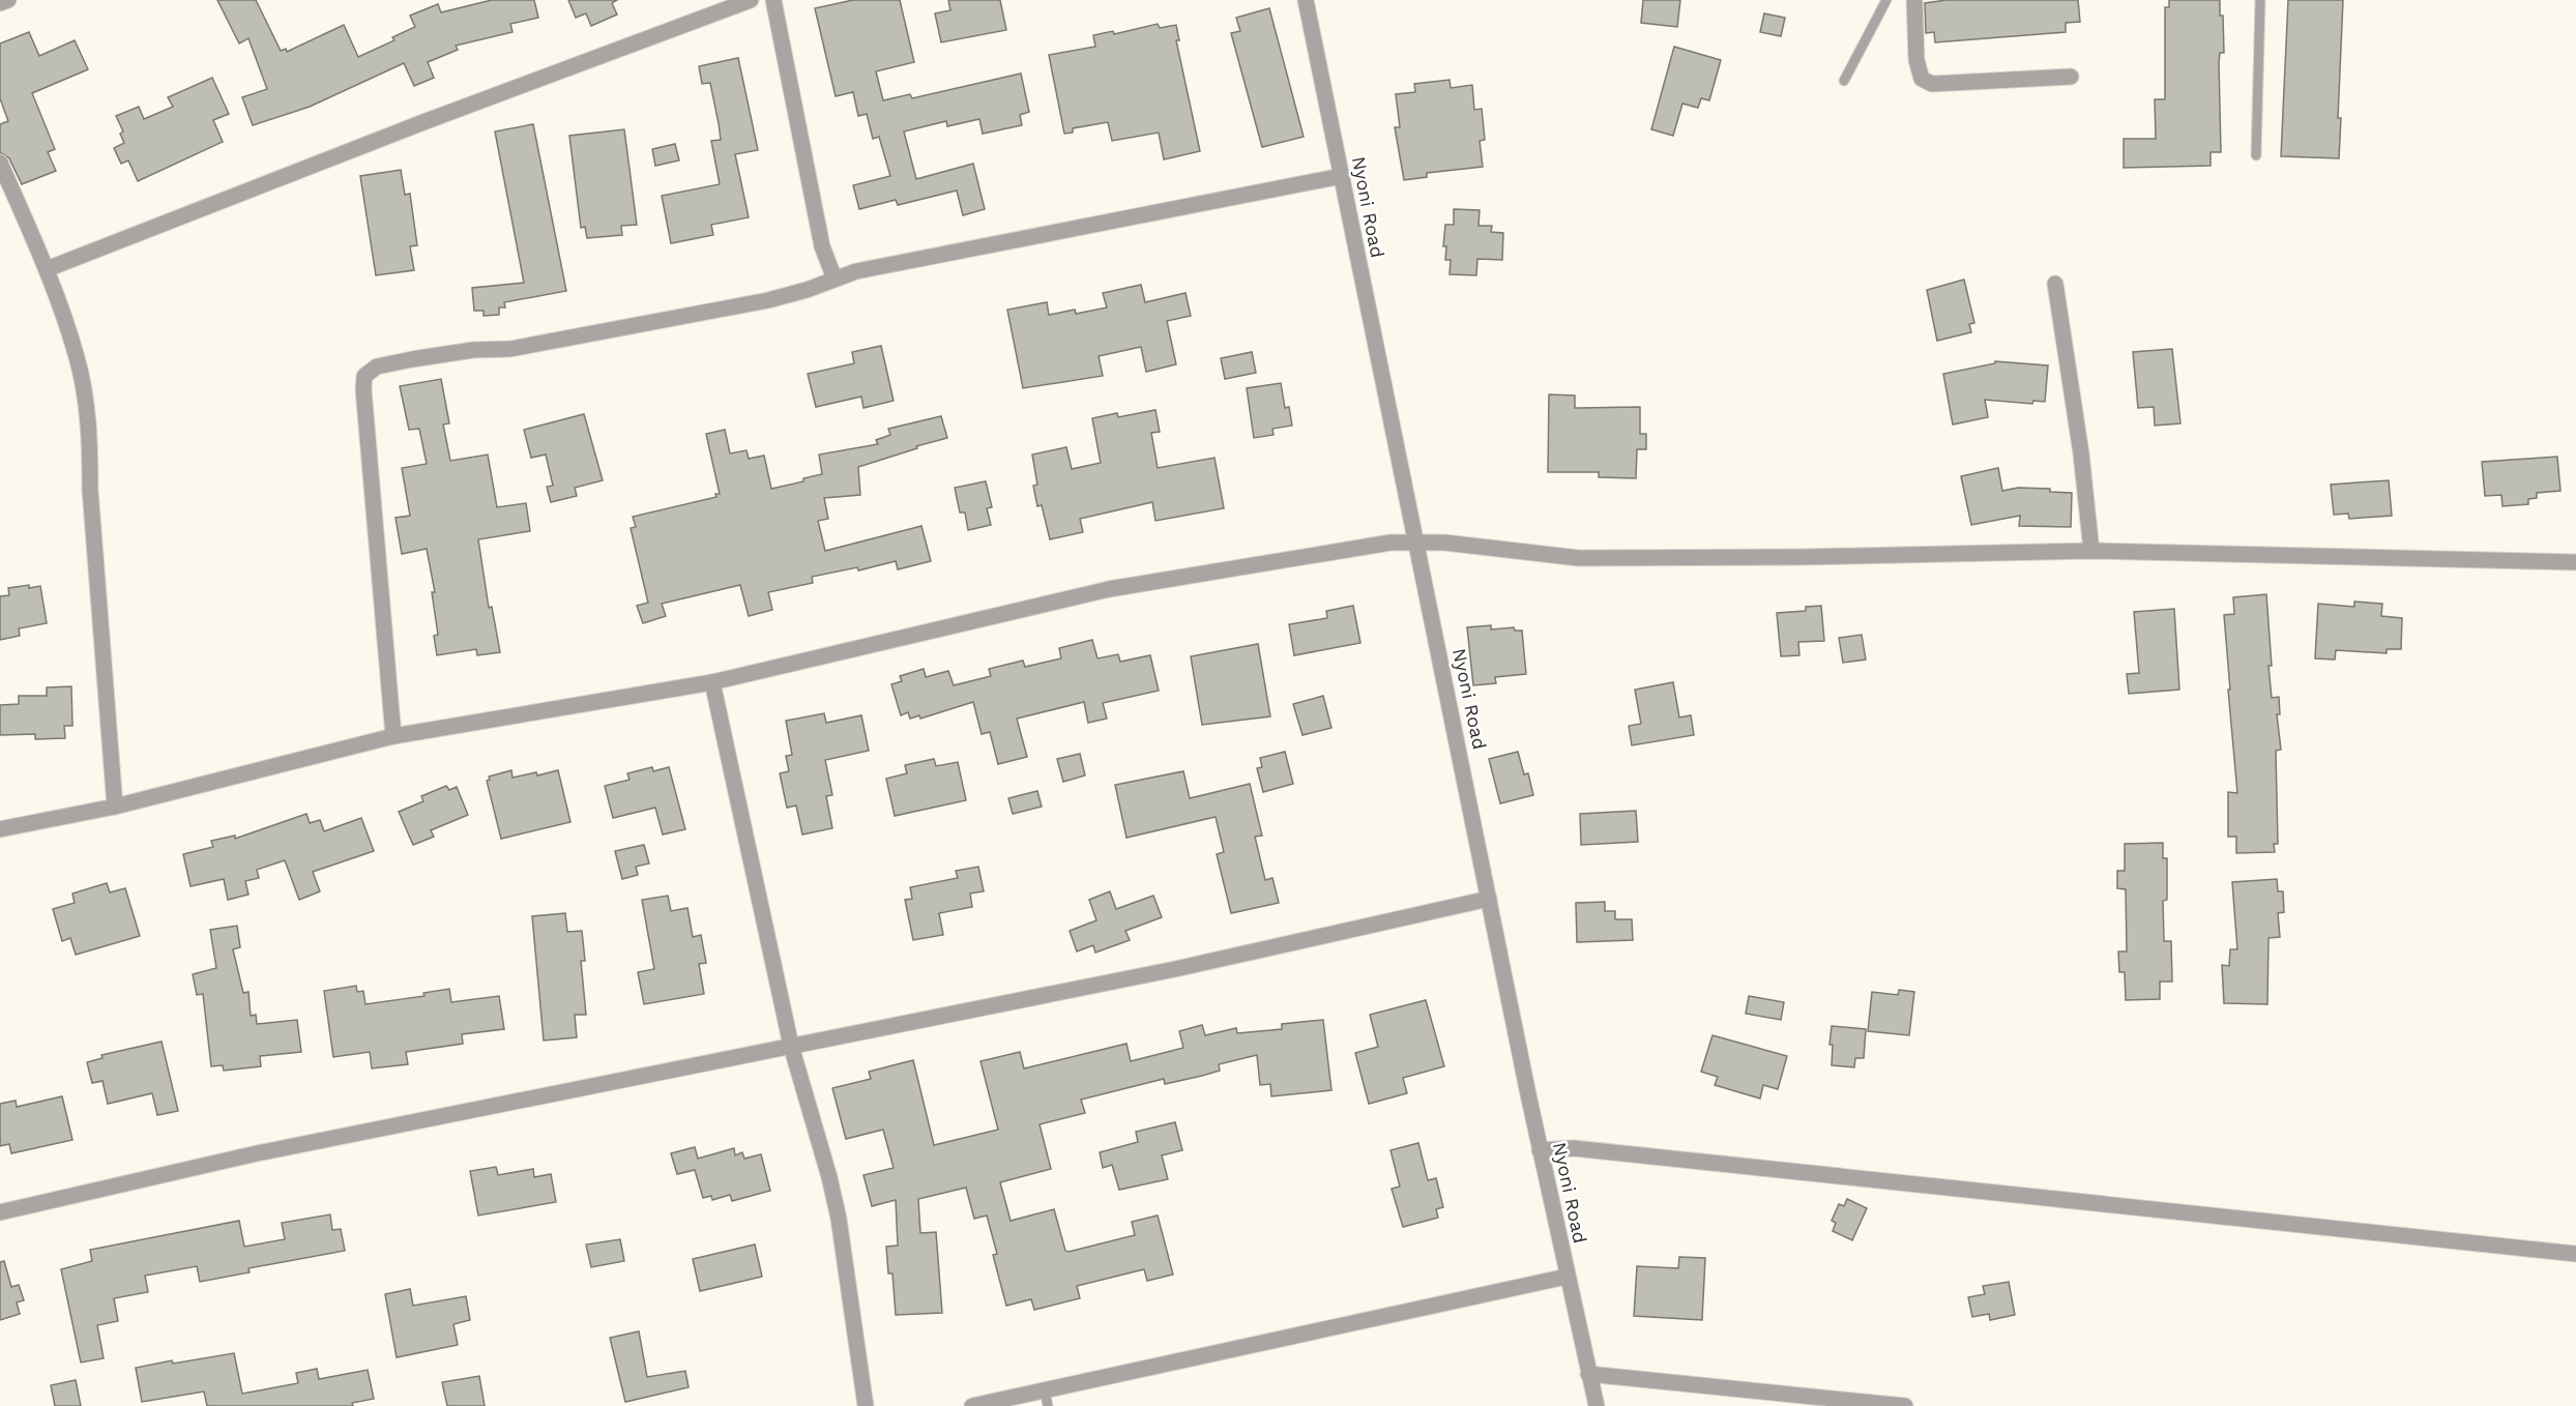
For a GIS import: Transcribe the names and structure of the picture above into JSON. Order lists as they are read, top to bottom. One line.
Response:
{"streets":{"street":["Nyoni Road"]}}
